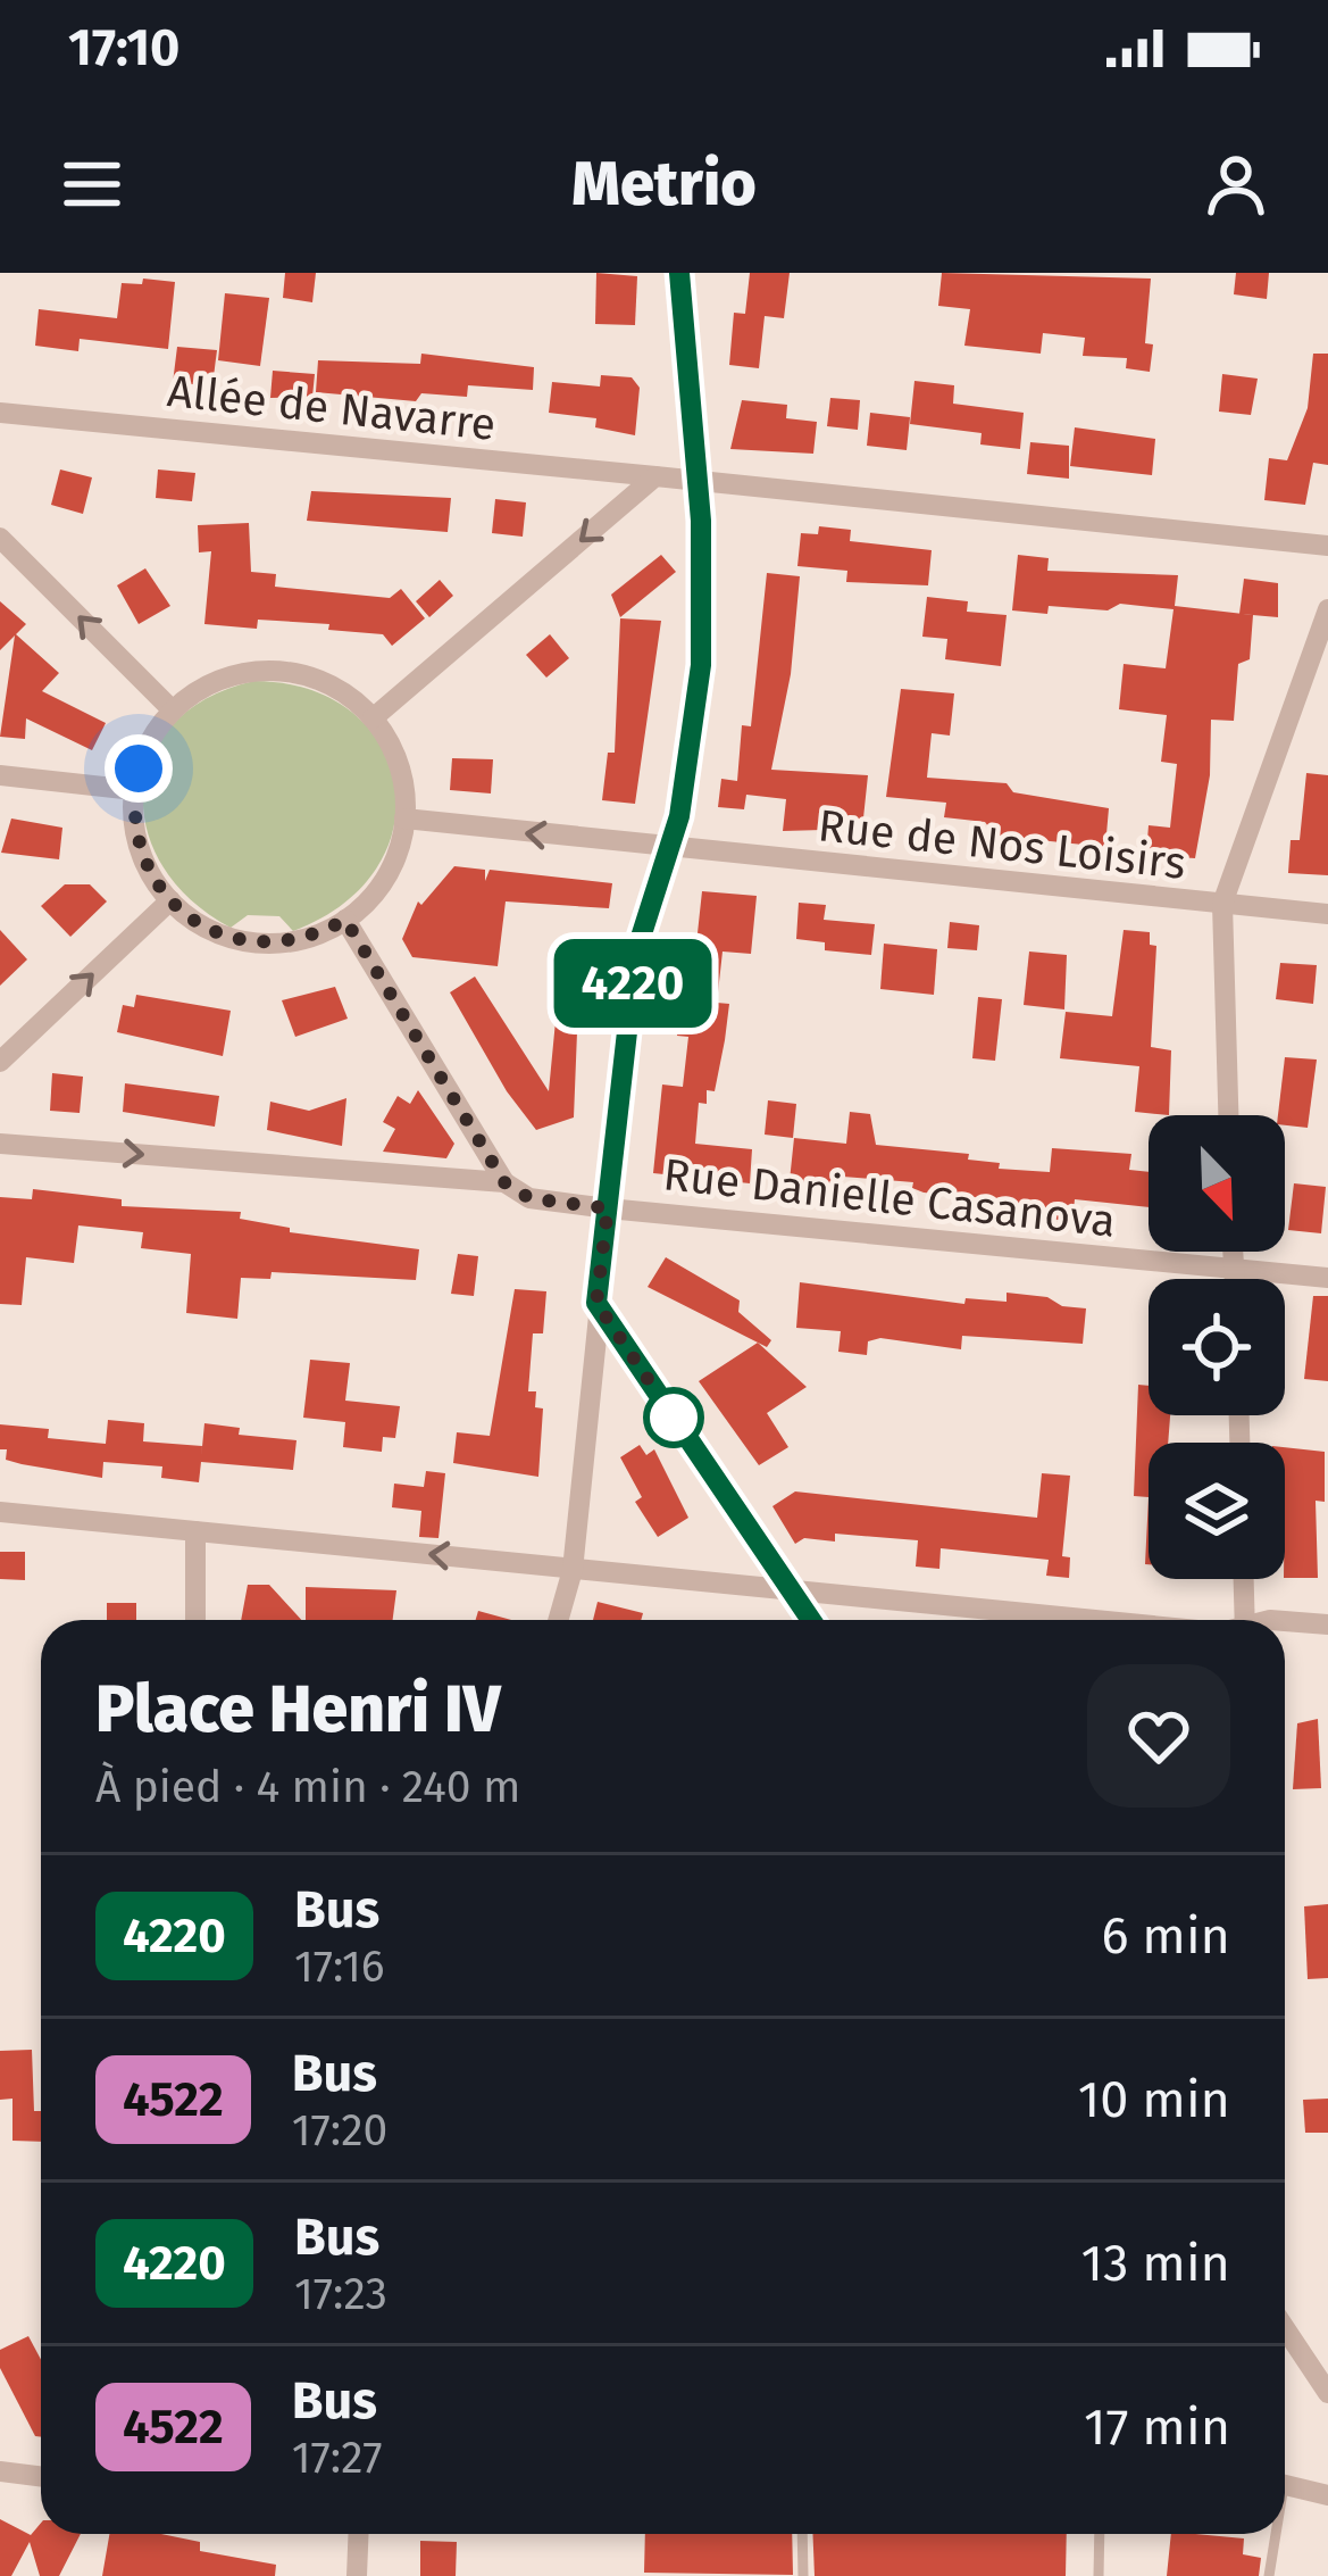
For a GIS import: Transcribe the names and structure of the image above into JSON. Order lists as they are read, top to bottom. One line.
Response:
{"streets":{"street":["Allée de Navarre","Rue de Nos Loisirs","Rue Danielle Casanova"]},"one_way":["Rue Danielle Casanova"],"lines":["bus line 4220"],"north":"bottom right","page":{"status":"17:10","header":"Metrio","on_map":"4220","heading":["Place Henri IV","À pied · 4 min · 240 m"],"list":[{"mark":"4220","name":"Bus","note":"17:16","value":"6 min"},{"mark":"4522","name":"Bus","note":"17:20","value":"10 min"},{"mark":"4220","name":"Bus","note":"17:23","value":"13 min"},{"mark":"4522","name":"Bus","note":"17:27","value":"17 min"}]}}
